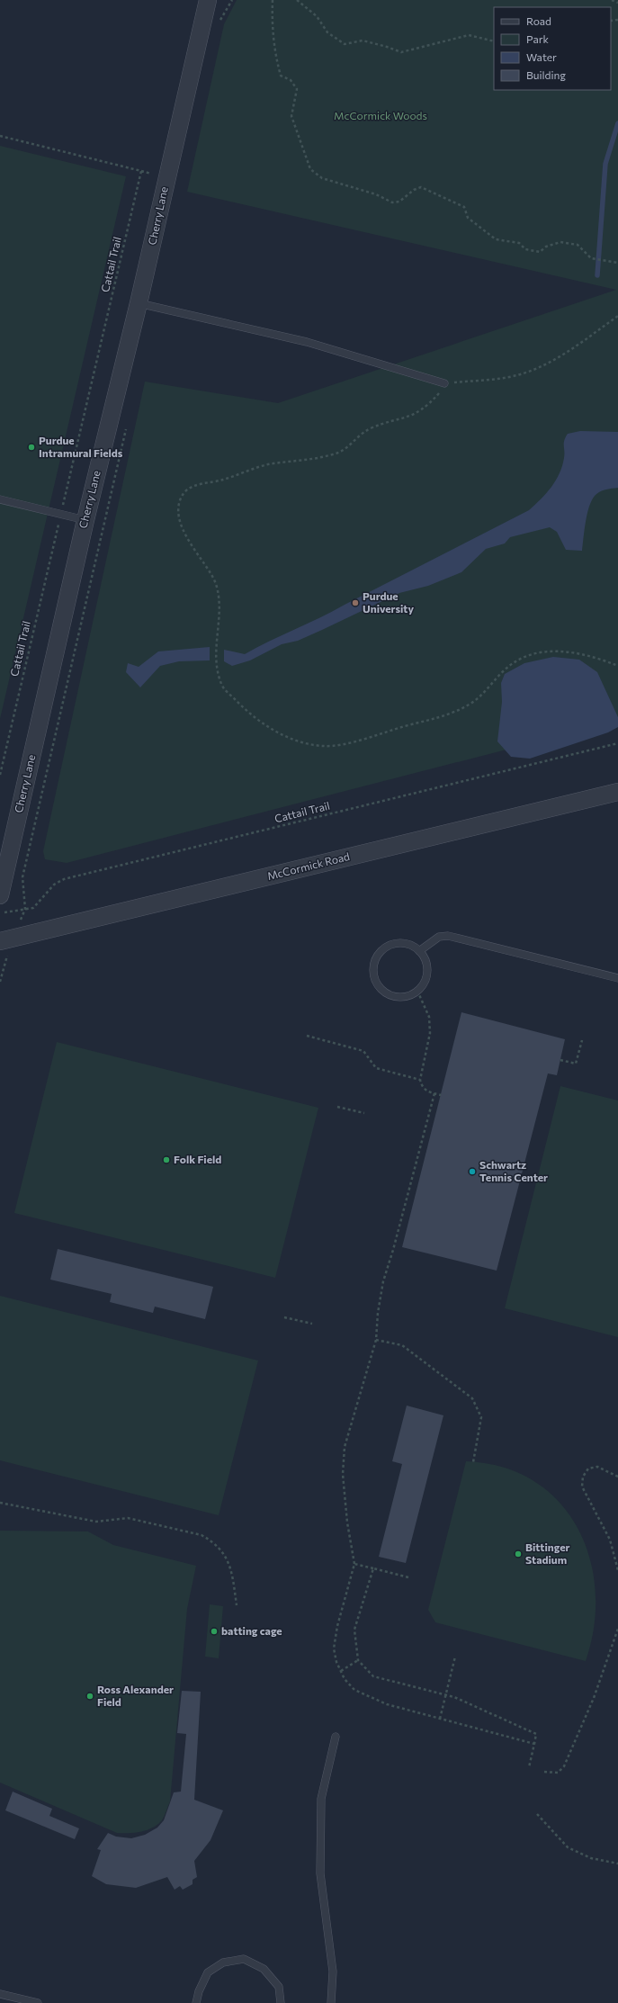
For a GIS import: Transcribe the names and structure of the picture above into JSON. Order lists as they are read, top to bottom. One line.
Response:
{"streets":{"street":["Cherry Lane","McCormick Road"],"path":["Cattail Trail"]},"parks":["McCormick Woods"],"places":["Purdue Intramural Fields","Purdue University","Folk Field","Schwartz Tennis Center","Bittinger Stadium","batting cage","Ross Alexander Field"],"legend":["Road","Park","Water","Building"]}
